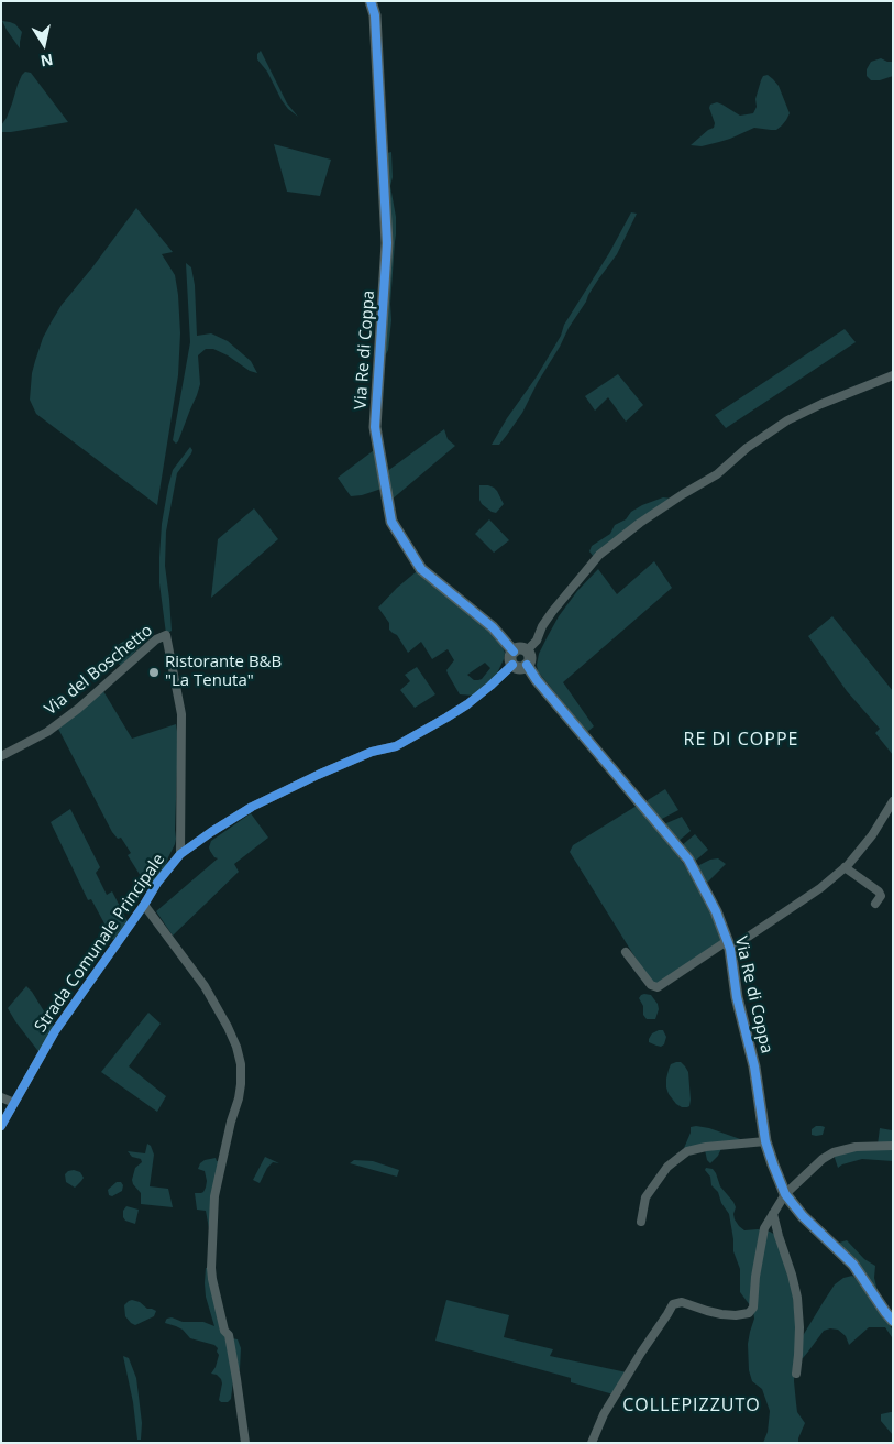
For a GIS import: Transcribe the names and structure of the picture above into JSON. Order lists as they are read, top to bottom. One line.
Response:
{"streets":{"street":["Via Re di Coppa","Via del Boschetto","Strada Comunale Principale"]},"crossings":[["Via Re di Coppa","Strada Comunale Principale"],["Via del Boschetto","Strada Comunale Principale"]],"districts":["RE DI COPPE","COLLEPIZZUTO"],"places":["Ristorante B&B \"La Tenuta\""],"north":"bottom"}
